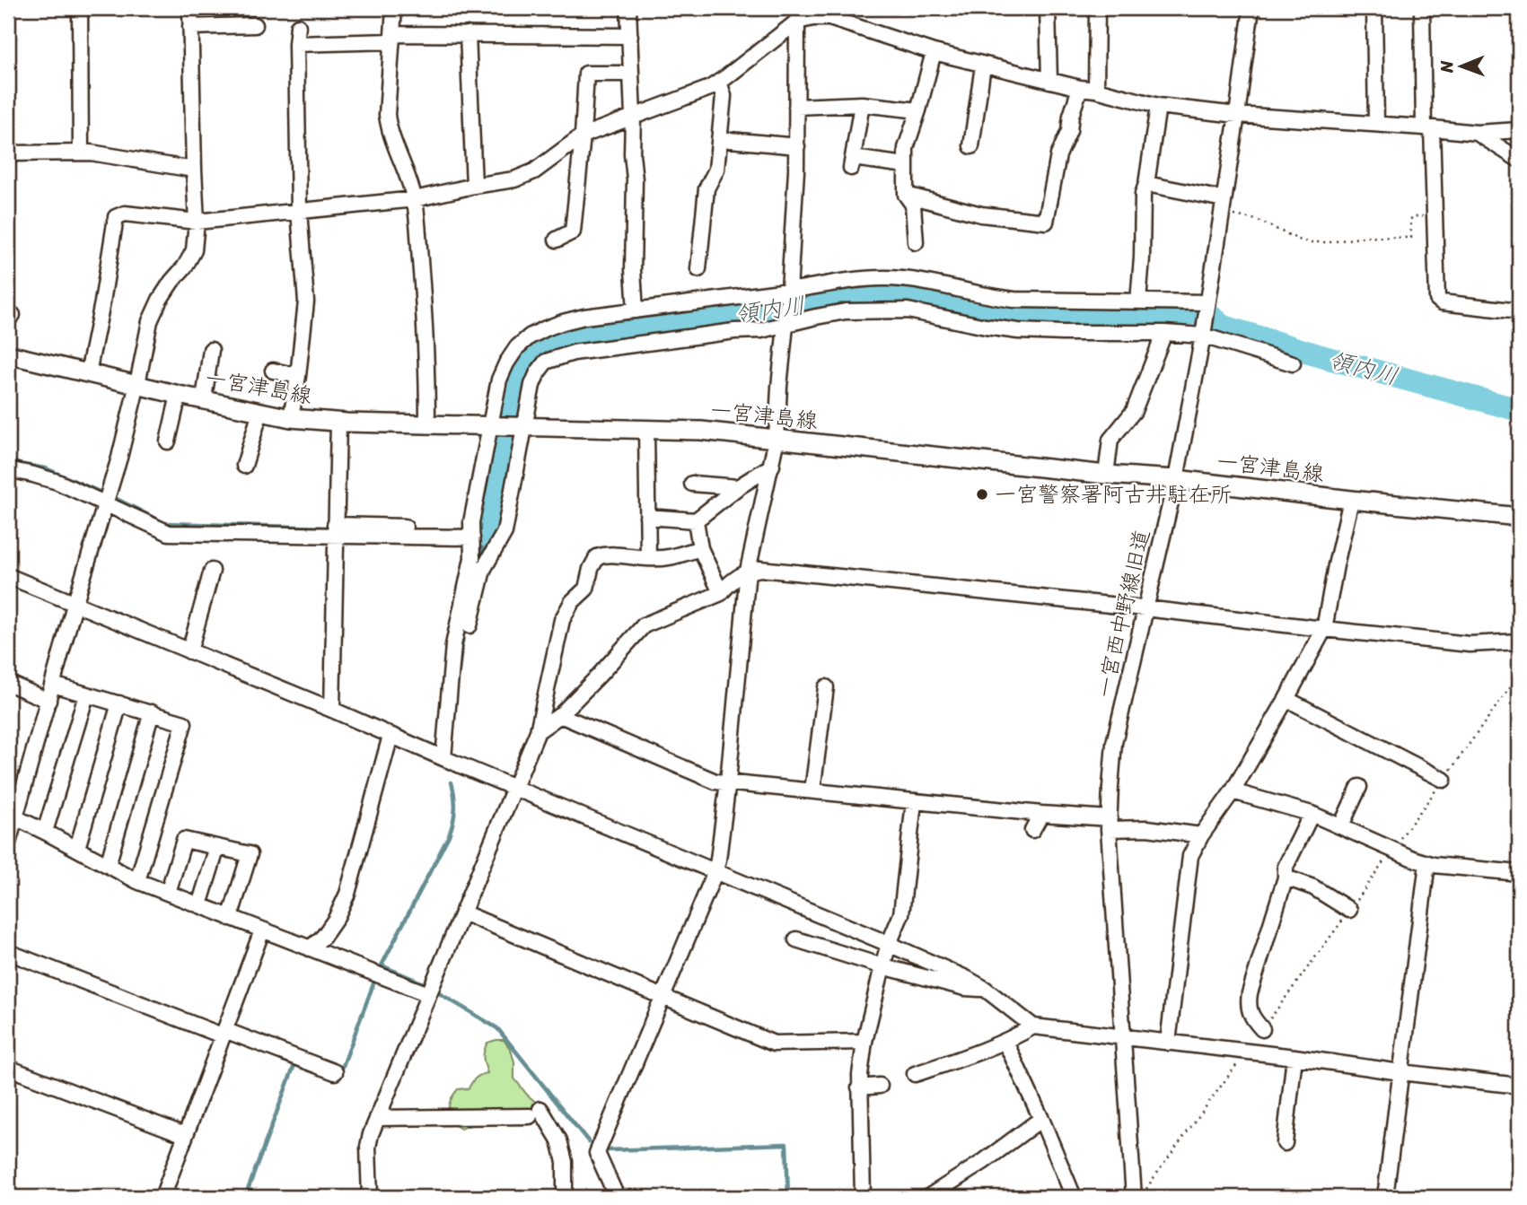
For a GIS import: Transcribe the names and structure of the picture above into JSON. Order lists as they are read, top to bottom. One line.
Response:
{"streets":{"main road":["一宮津島線"],"street":["一宮西中野線旧道"]},"crossings":[["一宮津島線","一宮西中野線旧道"]],"water":["領内川"],"places":["一宮警察署阿古井駐在所"],"north":"left"}
